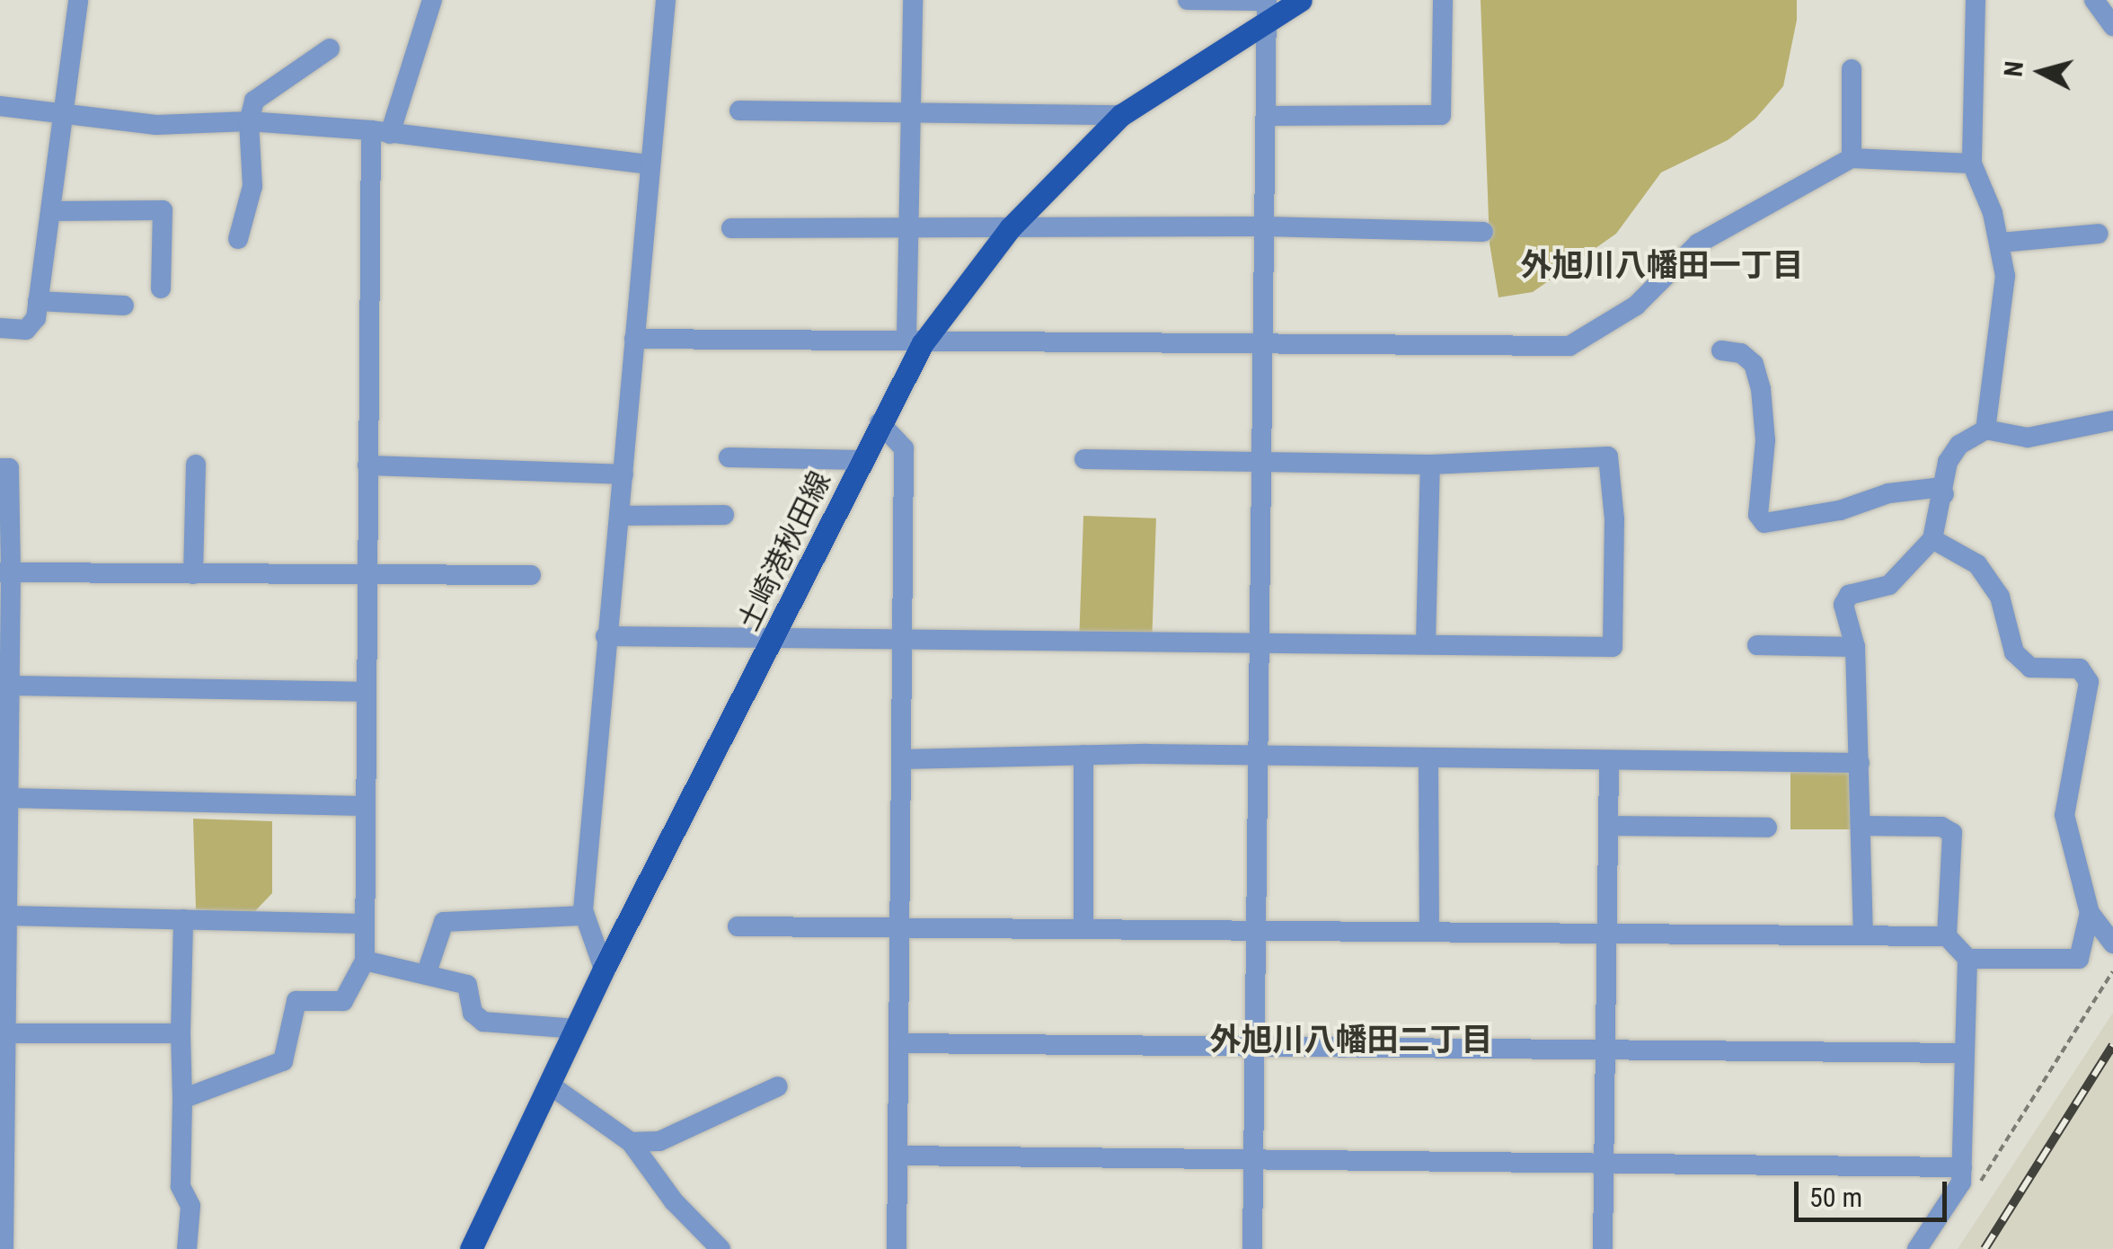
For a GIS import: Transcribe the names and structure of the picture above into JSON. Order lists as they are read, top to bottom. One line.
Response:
{"streets":{"main road":["土崎港秋田線"]},"districts":["外旭川八幡田一丁目","外旭川八幡田二丁目"],"scale_bar":"50 m","north":"left"}
